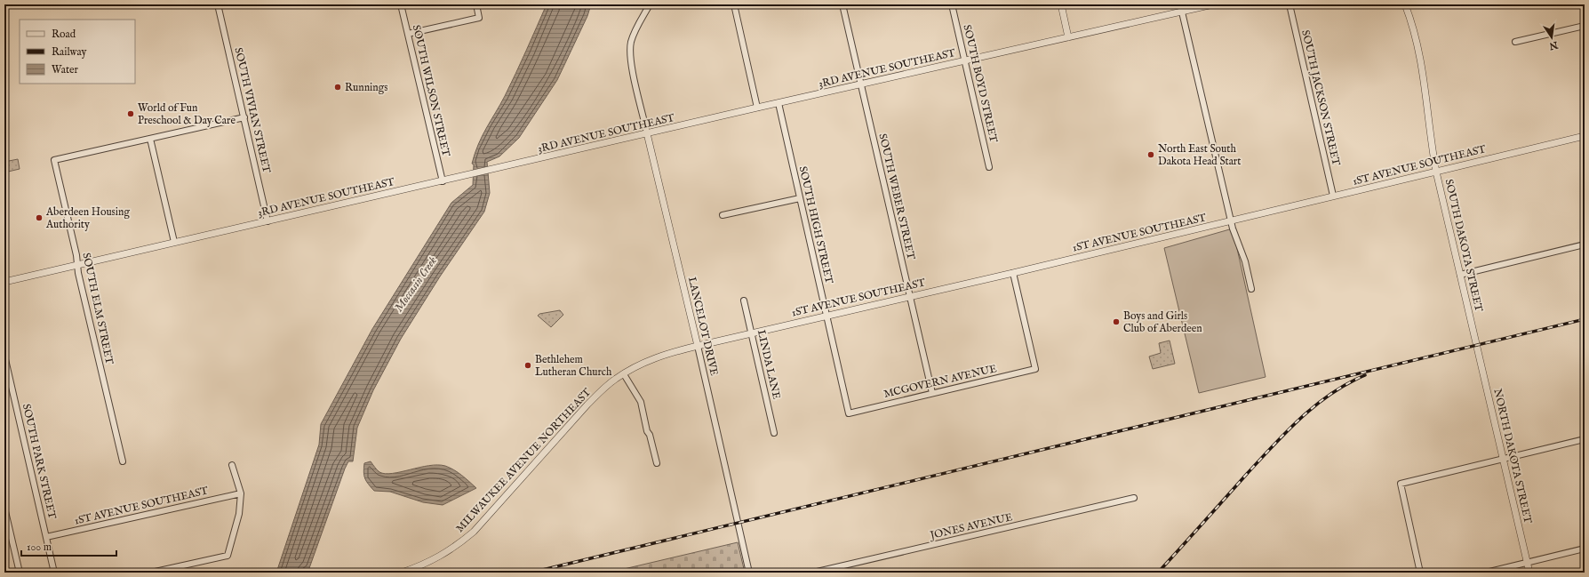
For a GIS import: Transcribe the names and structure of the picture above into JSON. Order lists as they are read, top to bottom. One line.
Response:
{"streets":{"street":["3RD AVENUE SOUTHEAST","SOUTH BOYD STREET","SOUTH WILSON STREET","SOUTH JACKSON STREET","SOUTH VIVIAN STREET","1ST AVENUE SOUTHEAST","SOUTH WEBER STREET","SOUTH HIGH STREET","SOUTH DAKOTA STREET","SOUTH ELM STREET","LANCELOT DRIVE","LINDA LANE","MCGOVERN AVENUE","NORTH DAKOTA STREET","MILWAUKEE AVENUE NORTHEAST","SOUTH PARK STREET","JONES AVENUE"]},"crossings":[["3RD AVENUE SOUTHEAST","SOUTH BOYD STREET"],["3RD AVENUE SOUTHEAST","SOUTH WILSON STREET"],["3RD AVENUE SOUTHEAST","SOUTH VIVIAN STREET"],["3RD AVENUE SOUTHEAST","SOUTH WEBER STREET"],["3RD AVENUE SOUTHEAST","SOUTH HIGH STREET"],["3RD AVENUE SOUTHEAST","SOUTH ELM STREET"],["3RD AVENUE SOUTHEAST","LANCELOT DRIVE"],["SOUTH JACKSON STREET","1ST AVENUE SOUTHEAST"],["1ST AVENUE SOUTHEAST","SOUTH WEBER STREET"],["1ST AVENUE SOUTHEAST","SOUTH HIGH STREET"],["1ST AVENUE SOUTHEAST","SOUTH DAKOTA STREET"],["1ST AVENUE SOUTHEAST","LANCELOT DRIVE"],["1ST AVENUE SOUTHEAST","LINDA LANE"],["1ST AVENUE SOUTHEAST","MCGOVERN AVENUE"],["1ST AVENUE SOUTHEAST","MILWAUKEE AVENUE NORTHEAST"],["1ST AVENUE SOUTHEAST","SOUTH PARK STREET"],["SOUTH WEBER STREET","MCGOVERN AVENUE"],["SOUTH HIGH STREET","MCGOVERN AVENUE"],["SOUTH DAKOTA STREET","NORTH DAKOTA STREET"],["LANCELOT DRIVE","MILWAUKEE AVENUE NORTHEAST"]],"water":["Moccasin Creek"],"places":["Runnings","World of Fun Preschool & Day Care","North East South Dakota Head Start","Aberdeen Housing Authority","Boys and Girls Club of Aberdeen","Bethlehem Lutheran Church"],"legend":["Road","Railway","Water"],"scale_bar":"100 m","north":"bottom"}
